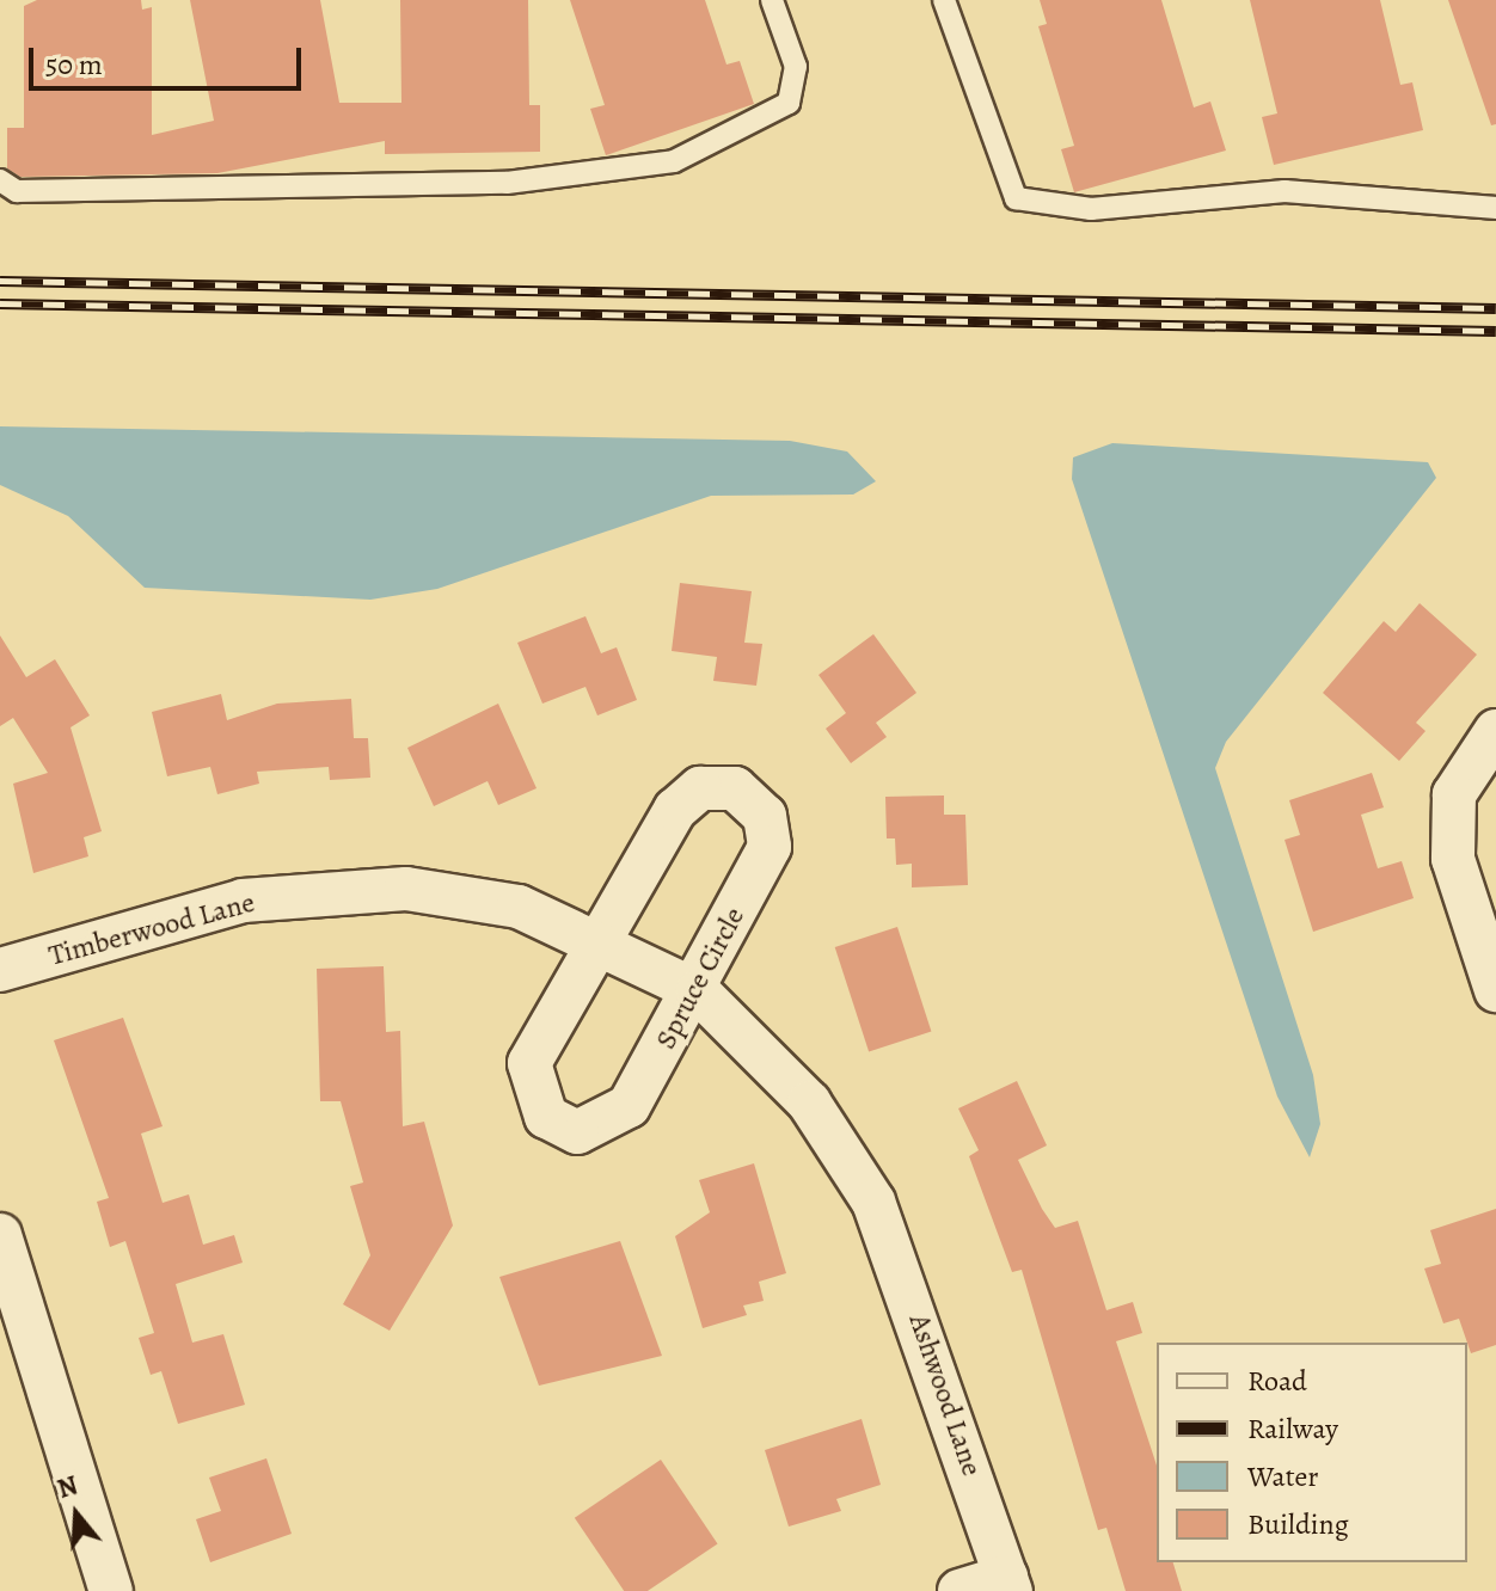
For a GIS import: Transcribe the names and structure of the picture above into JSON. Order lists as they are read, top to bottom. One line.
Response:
{"streets":{"street":["Timberwood Lane","Spruce Circle","Ashwood Lane"]},"crossings":[["Timberwood Lane","Spruce Circle"],["Timberwood Lane","Ashwood Lane"]],"legend":["Road","Railway","Water","Building"],"scale_bar":"50 m","north":"top"}
